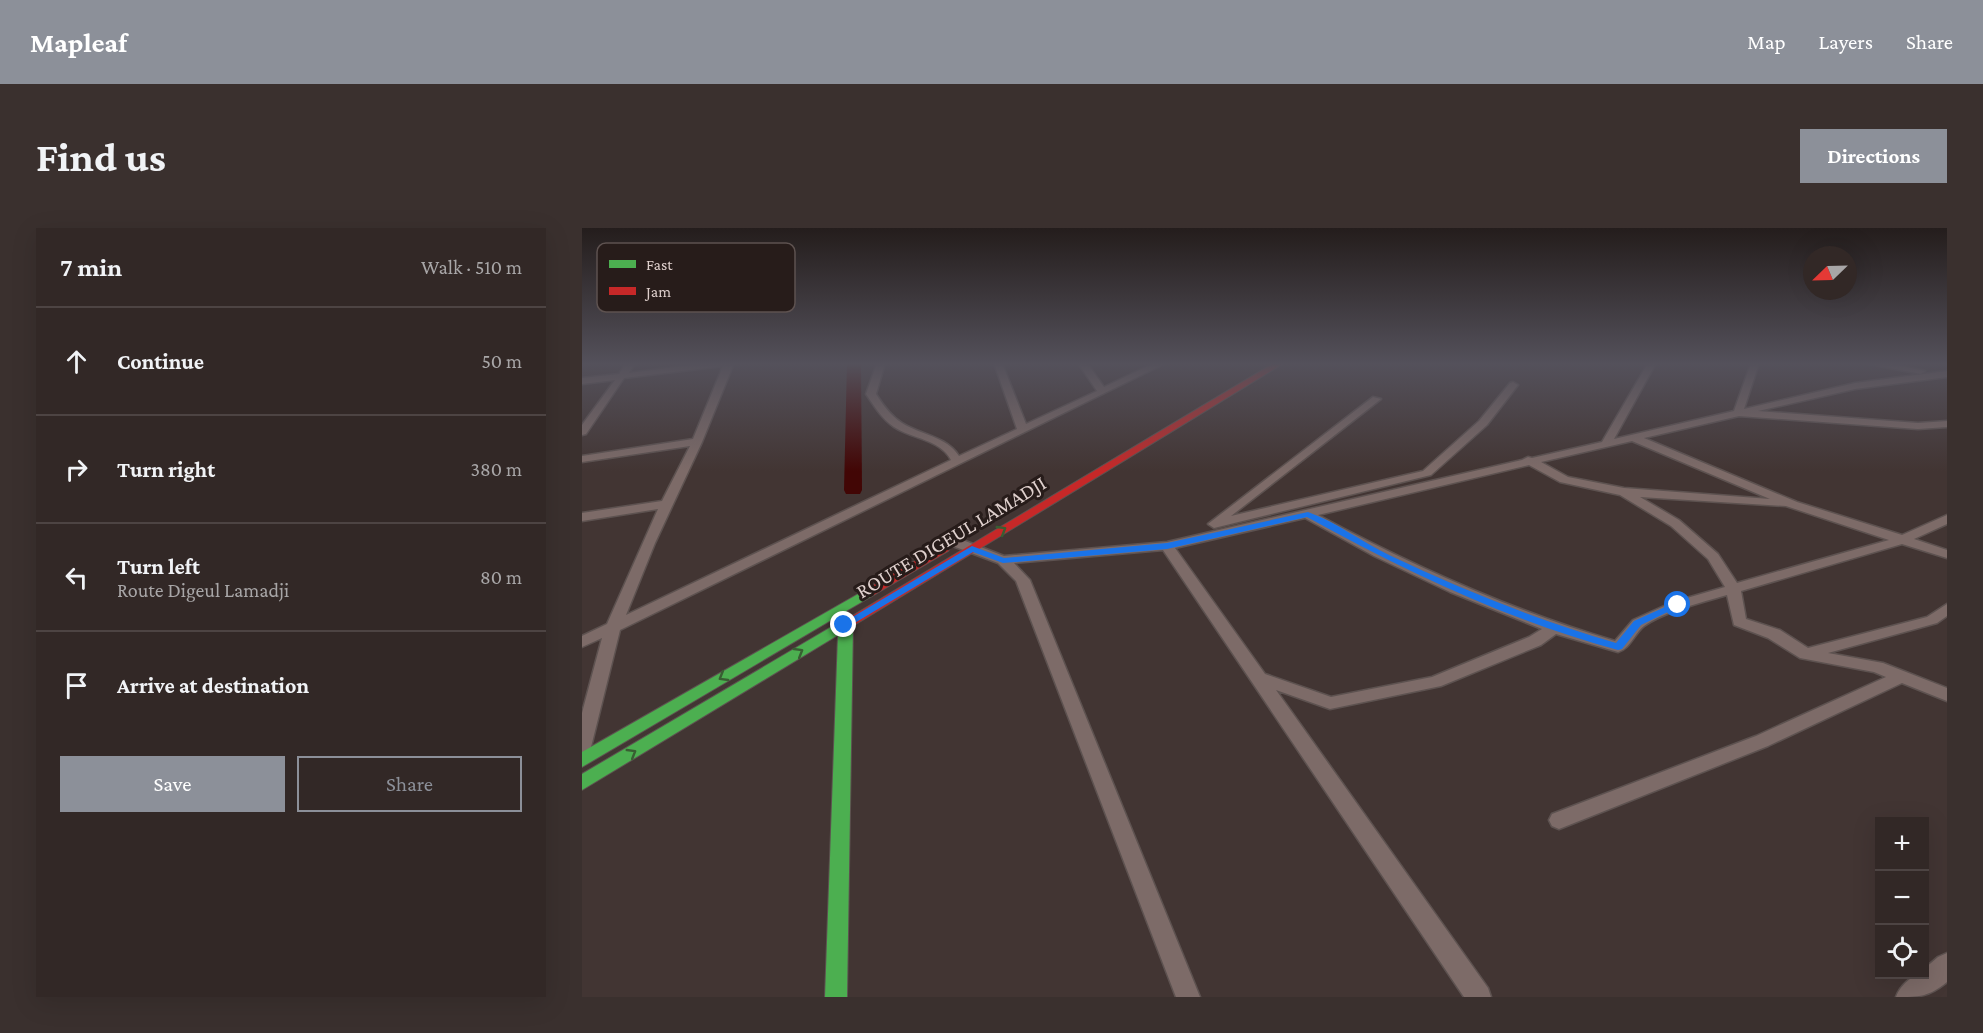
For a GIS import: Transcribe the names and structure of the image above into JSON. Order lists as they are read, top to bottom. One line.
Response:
{"streets":{"main road":["ROUTE DIGEUL LAMADJI"]},"legend":["Fast","Jam"],"north":"bottom left","page":{"header":"Mapleaf","nav":["Map","Layers","Share"],"buttons":["Directions",["Save","Share"]],"title":"Find us","heading":["7 min","Walk · 510 m"],"list":[["Continue","50 m"],["Turn right","380 m"],["Turn left","Route Digeul Lamadji","80 m"],"Arrive at destination"],"map_buttons":["+","−"]}}
